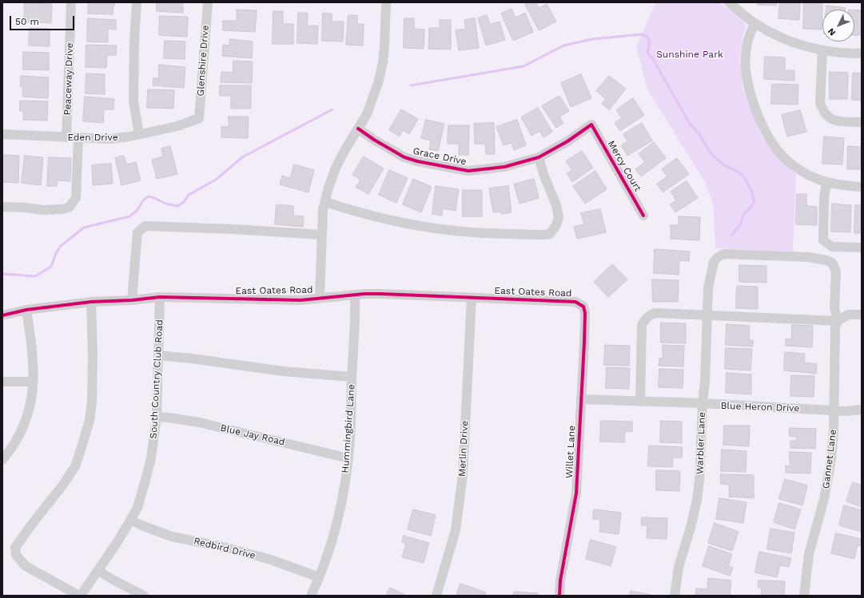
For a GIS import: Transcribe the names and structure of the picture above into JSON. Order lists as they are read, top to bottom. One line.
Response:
{"streets":{"street":["Glenshire Drive","Peaceway Drive","Eden Drive","Grace Drive","Mercy Court","East Oates Road","South Country Club Road","Blue Heron Drive","Hummingbird Lane","Blue Jay Road","Warbler Lane","Merlin Drive","Willet Lane","Gannet Lane","Redbird Drive"]},"crossings":[["Glenshire Drive","Eden Drive"],["Peaceway Drive","Eden Drive"],["Grace Drive","Mercy Court"],["East Oates Road","South Country Club Road"],["East Oates Road","Hummingbird Lane"],["East Oates Road","Merlin Drive"],["East Oates Road","Willet Lane"],["South Country Club Road","Blue Jay Road"],["South Country Club Road","Redbird Drive"],["Blue Heron Drive","Warbler Lane"],["Blue Heron Drive","Willet Lane"],["Blue Heron Drive","Gannet Lane"],["Hummingbird Lane","Blue Jay Road"],["Hummingbird Lane","Redbird Drive"],["Warbler Lane","Gannet Lane"]],"parks":["Sunshine Park"],"scale_bar":"50 m","north":"bottom left"}
